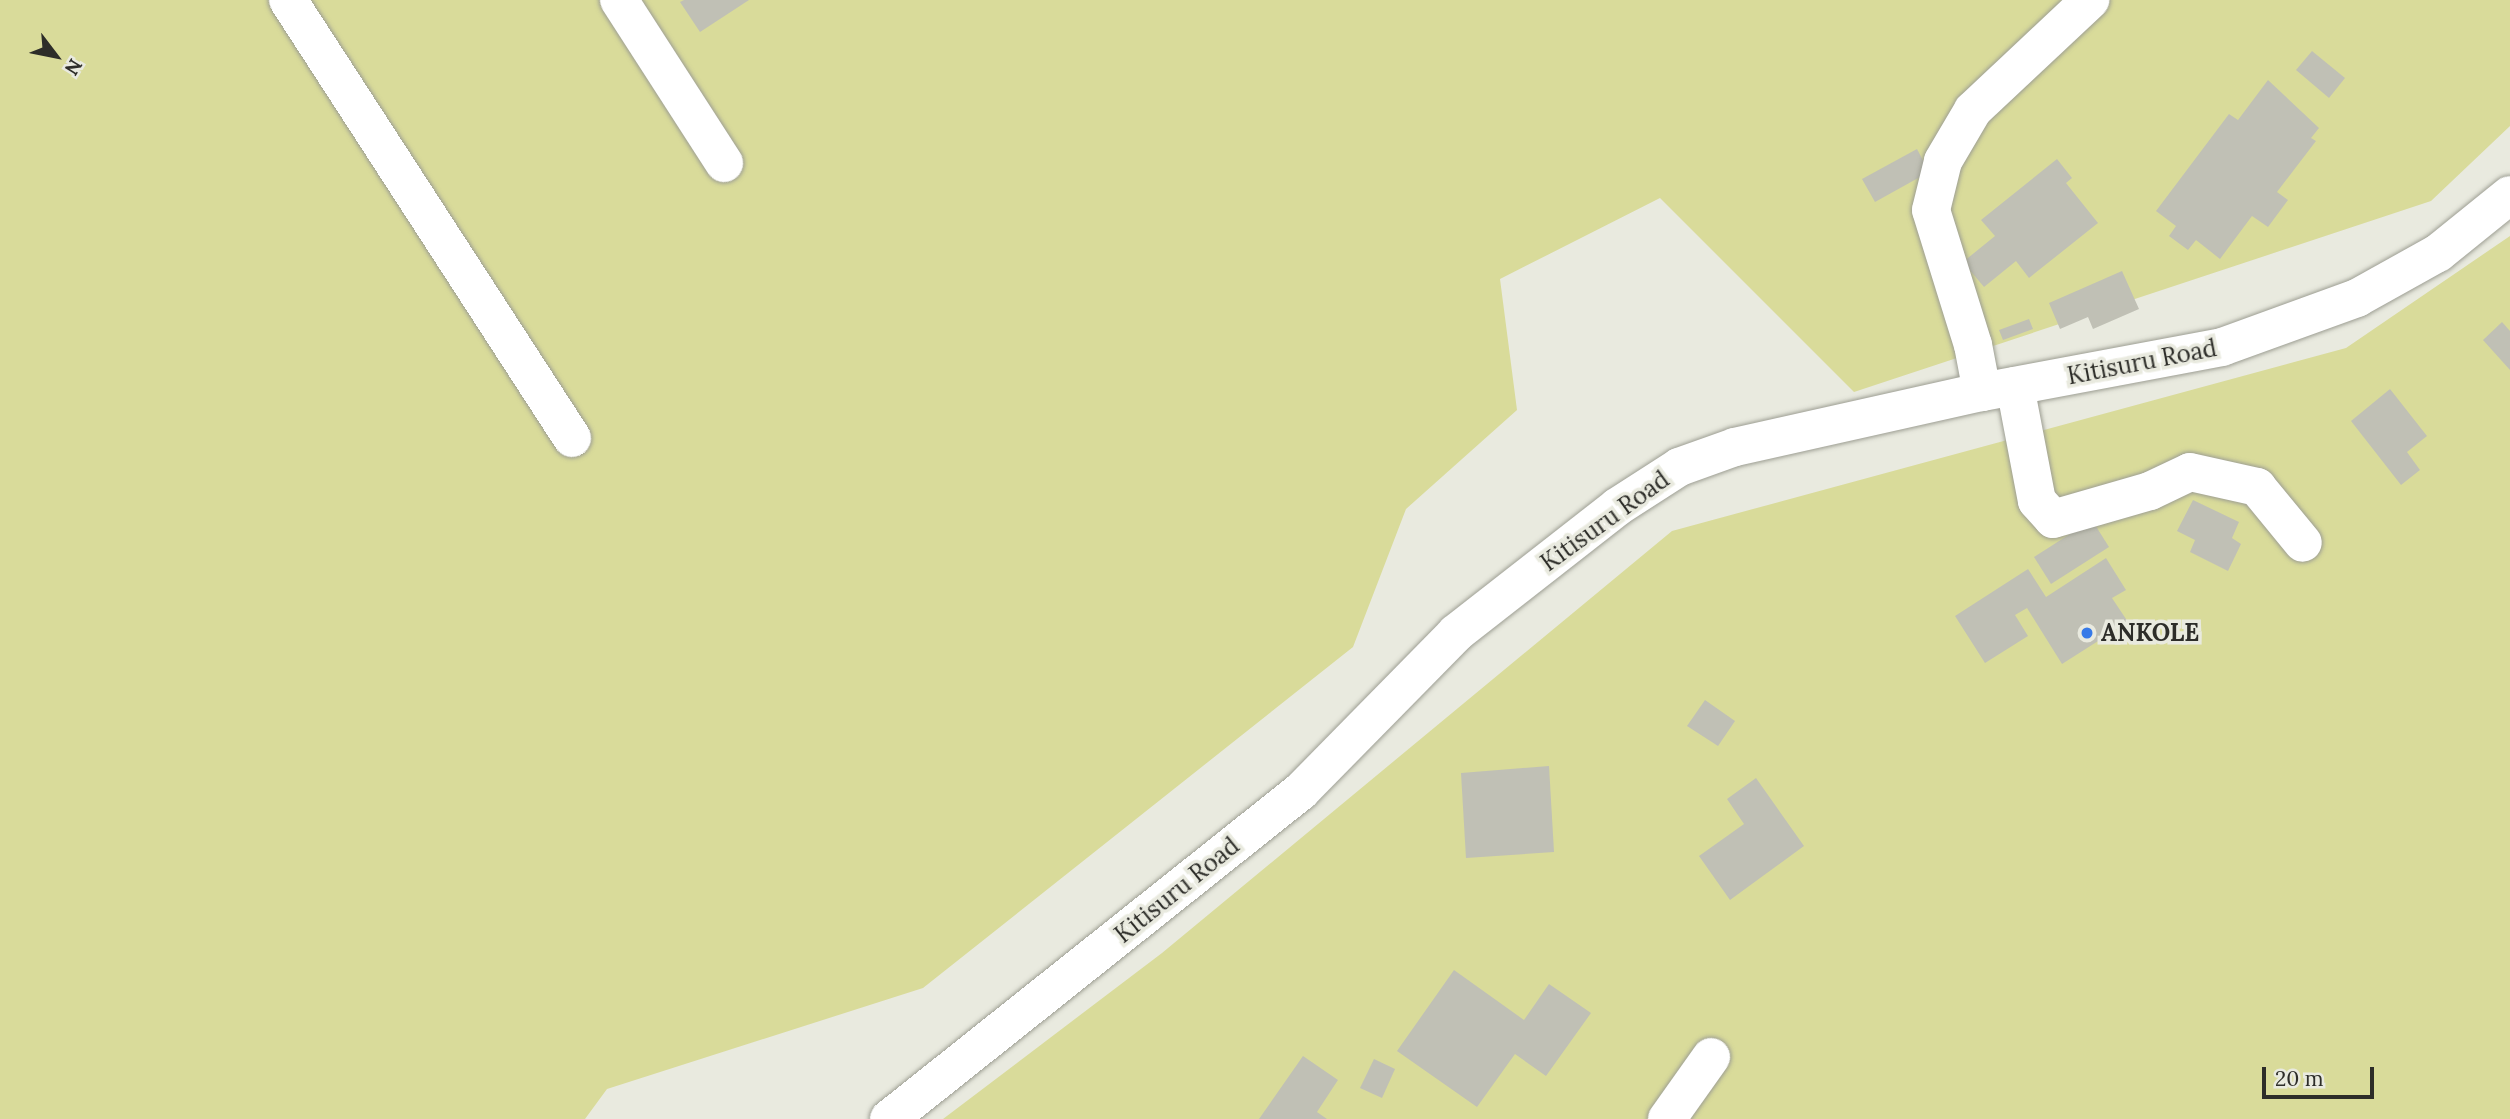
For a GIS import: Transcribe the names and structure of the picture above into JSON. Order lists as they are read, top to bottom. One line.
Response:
{"streets":{"street":["Kitisuru Road"]},"places":["ANKOLE"],"scale_bar":"20 m","north":"bottom right"}
